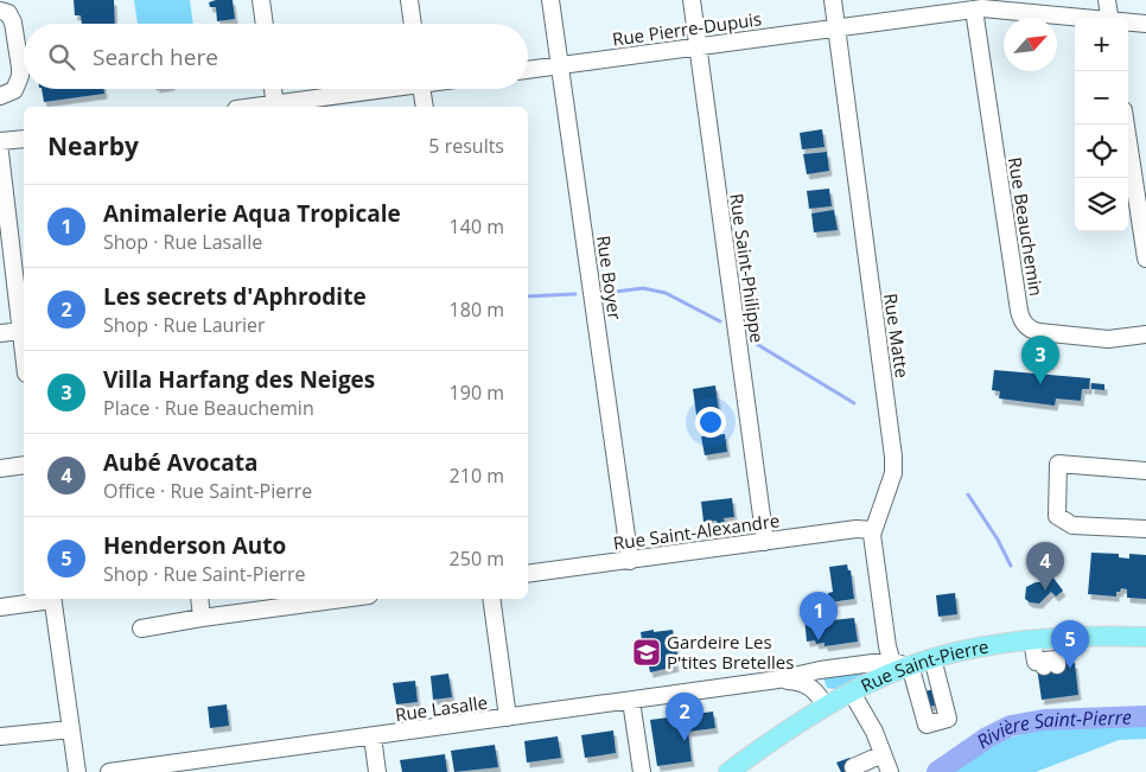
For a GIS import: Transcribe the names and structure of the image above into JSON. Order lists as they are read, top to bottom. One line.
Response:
{"streets":{"main road":["Rue Saint-Pierre"],"street":["Rue Pierre-Dupuis","Rue Beauchemin","Rue Saint-Philippe","Rue Boyer","Rue Matte","Rue Saint-Alexandre","Rue Lasalle"]},"crossings":[["Rue Pierre-Dupuis","Rue Beauchemin"],["Rue Pierre-Dupuis","Rue Saint-Philippe"],["Rue Pierre-Dupuis","Rue Boyer"],["Rue Pierre-Dupuis","Rue Matte"],["Rue Saint-Philippe","Rue Saint-Alexandre"],["Rue Boyer","Rue Saint-Alexandre"],["Rue Matte","Rue Saint-Alexandre"],["Rue Matte","Rue Saint-Pierre"],["Rue Matte","Rue Lasalle"],["Rue Saint-Pierre","Rue Lasalle"]],"water":["Rivière Saint-Pierre"],"places":{"school or university":["Gardeire Les P'tites Bretelles"]},"north":"top right","page":{"map_buttons":["+","−"],"search":"Search here","heading":["Nearby","5 results"],"list":[{"mark":"1","name":"Animalerie Aqua Tropicale","note":"Shop · Rue Lasalle","value":"140 m"},{"mark":"2","name":"Les secrets d'Aphrodite","note":"Shop · Rue Laurier","value":"180 m"},{"mark":"3","name":"Villa Harfang des Neiges","note":"Place · Rue Beauchemin","value":"190 m"},{"mark":"4","name":"Aubé Avocata","note":"Office · Rue Saint-Pierre","value":"210 m"},{"mark":"5","name":"Henderson Auto","note":"Shop · Rue Saint-Pierre","value":"250 m"}],"pins":["3","4","1","5","2"]}}
